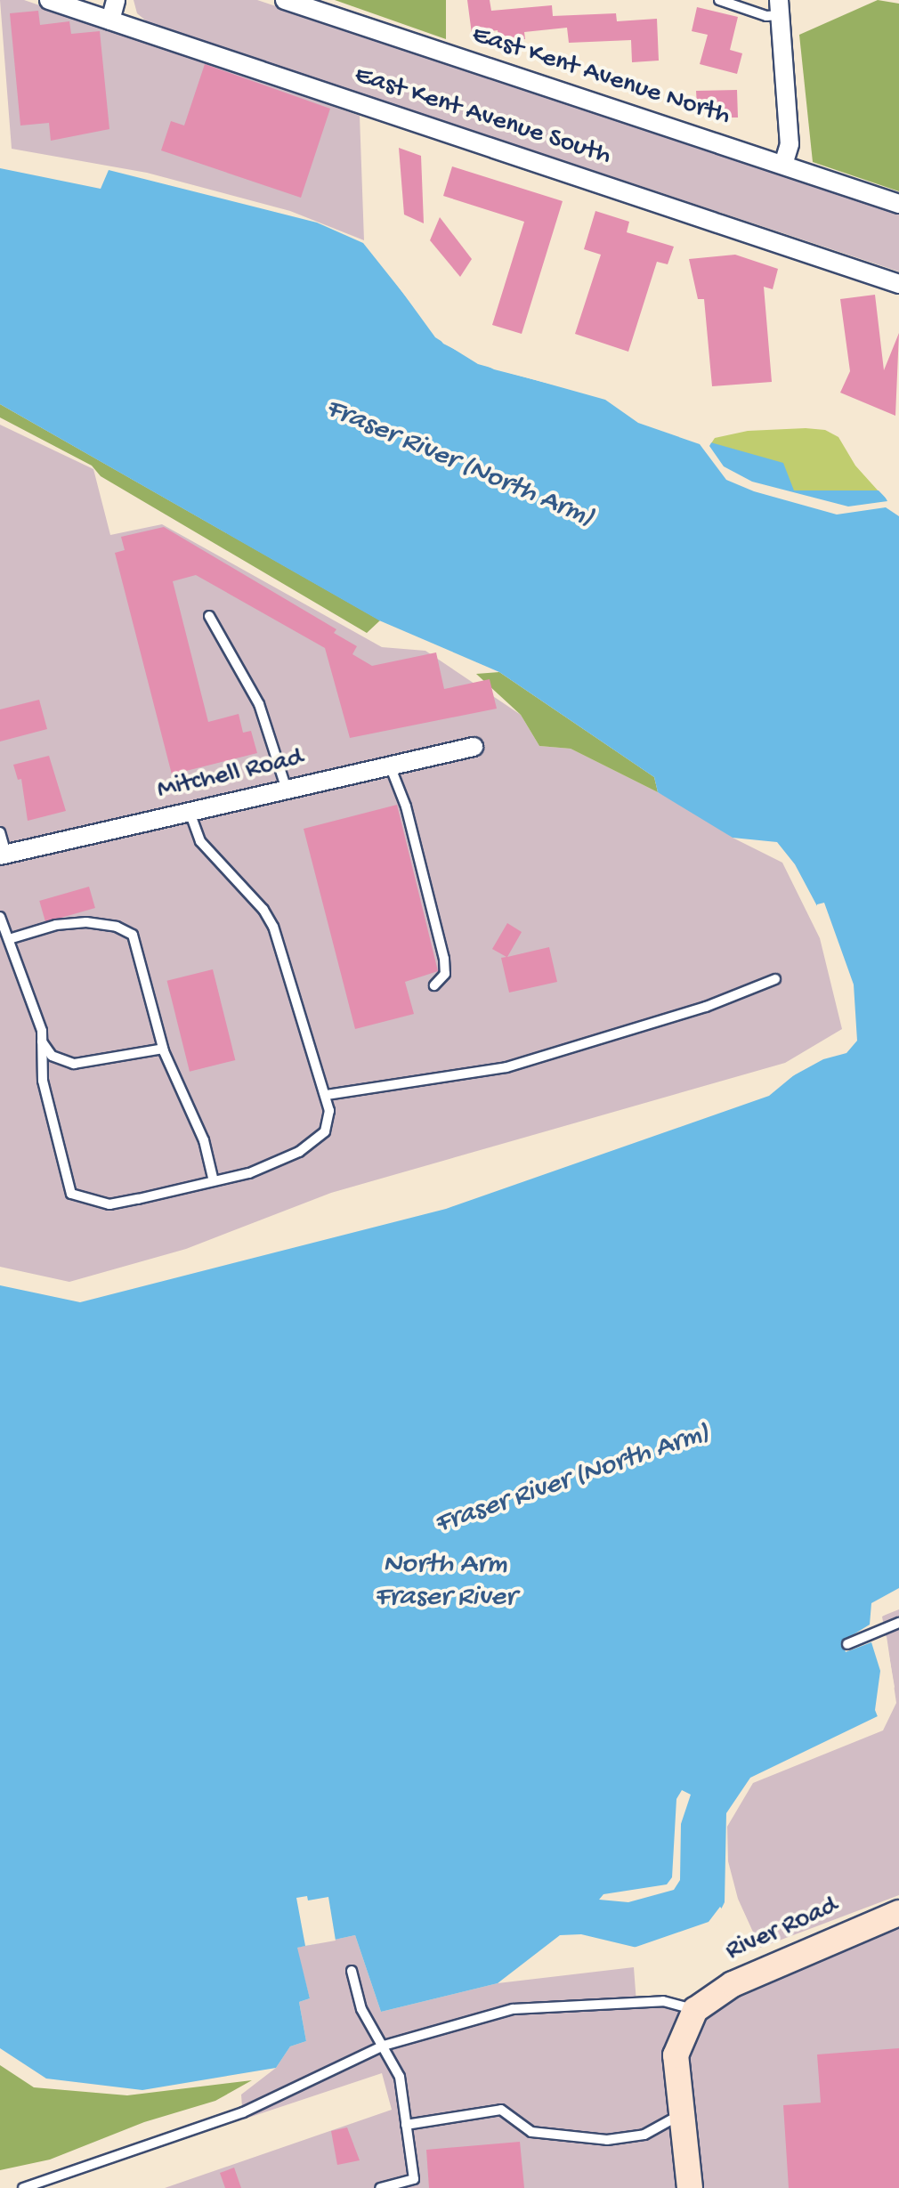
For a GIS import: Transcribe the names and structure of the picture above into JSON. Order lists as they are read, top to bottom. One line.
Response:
{"streets":{"street":["East Kent Avenue North","East Kent Avenue South","Mitchell Road","River Road"]},"water":["Fraser River (North Arm)","North Arm Fraser River"]}
